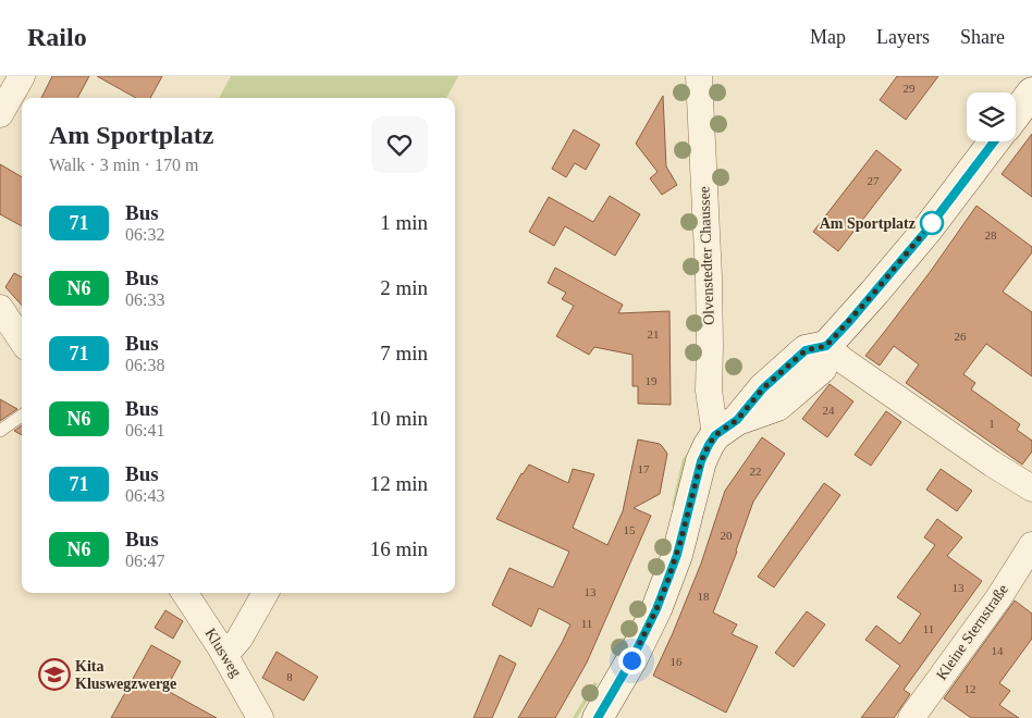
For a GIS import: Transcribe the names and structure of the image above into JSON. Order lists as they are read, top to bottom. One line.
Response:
{"streets":{"street":["Olvenstedter Chaussee","Kleine Sternstraße","Klusweg"]},"places":{"other":["Am Sportplatz"],"school or university":["Kita Kluswegzwerge"]},"lines":["bus line 71"],"house_numbers":["29","27","28","21","26","19","24","1","17","22","15","20","13","13","18","11","11","14","16","8","12"],"page":{"header":"Railo","nav":["Map","Layers","Share"],"heading":["Am Sportplatz","Walk · 3 min · 170 m"],"list":[{"mark":"71","name":"Bus","note":"06:32","value":"1 min"},{"mark":"N6","name":"Bus","note":"06:33","value":"2 min"},{"mark":"71","name":"Bus","note":"06:38","value":"7 min"},{"mark":"N6","name":"Bus","note":"06:41","value":"10 min"},{"mark":"71","name":"Bus","note":"06:43","value":"12 min"},{"mark":"N6","name":"Bus","note":"06:47","value":"16 min"}]}}
